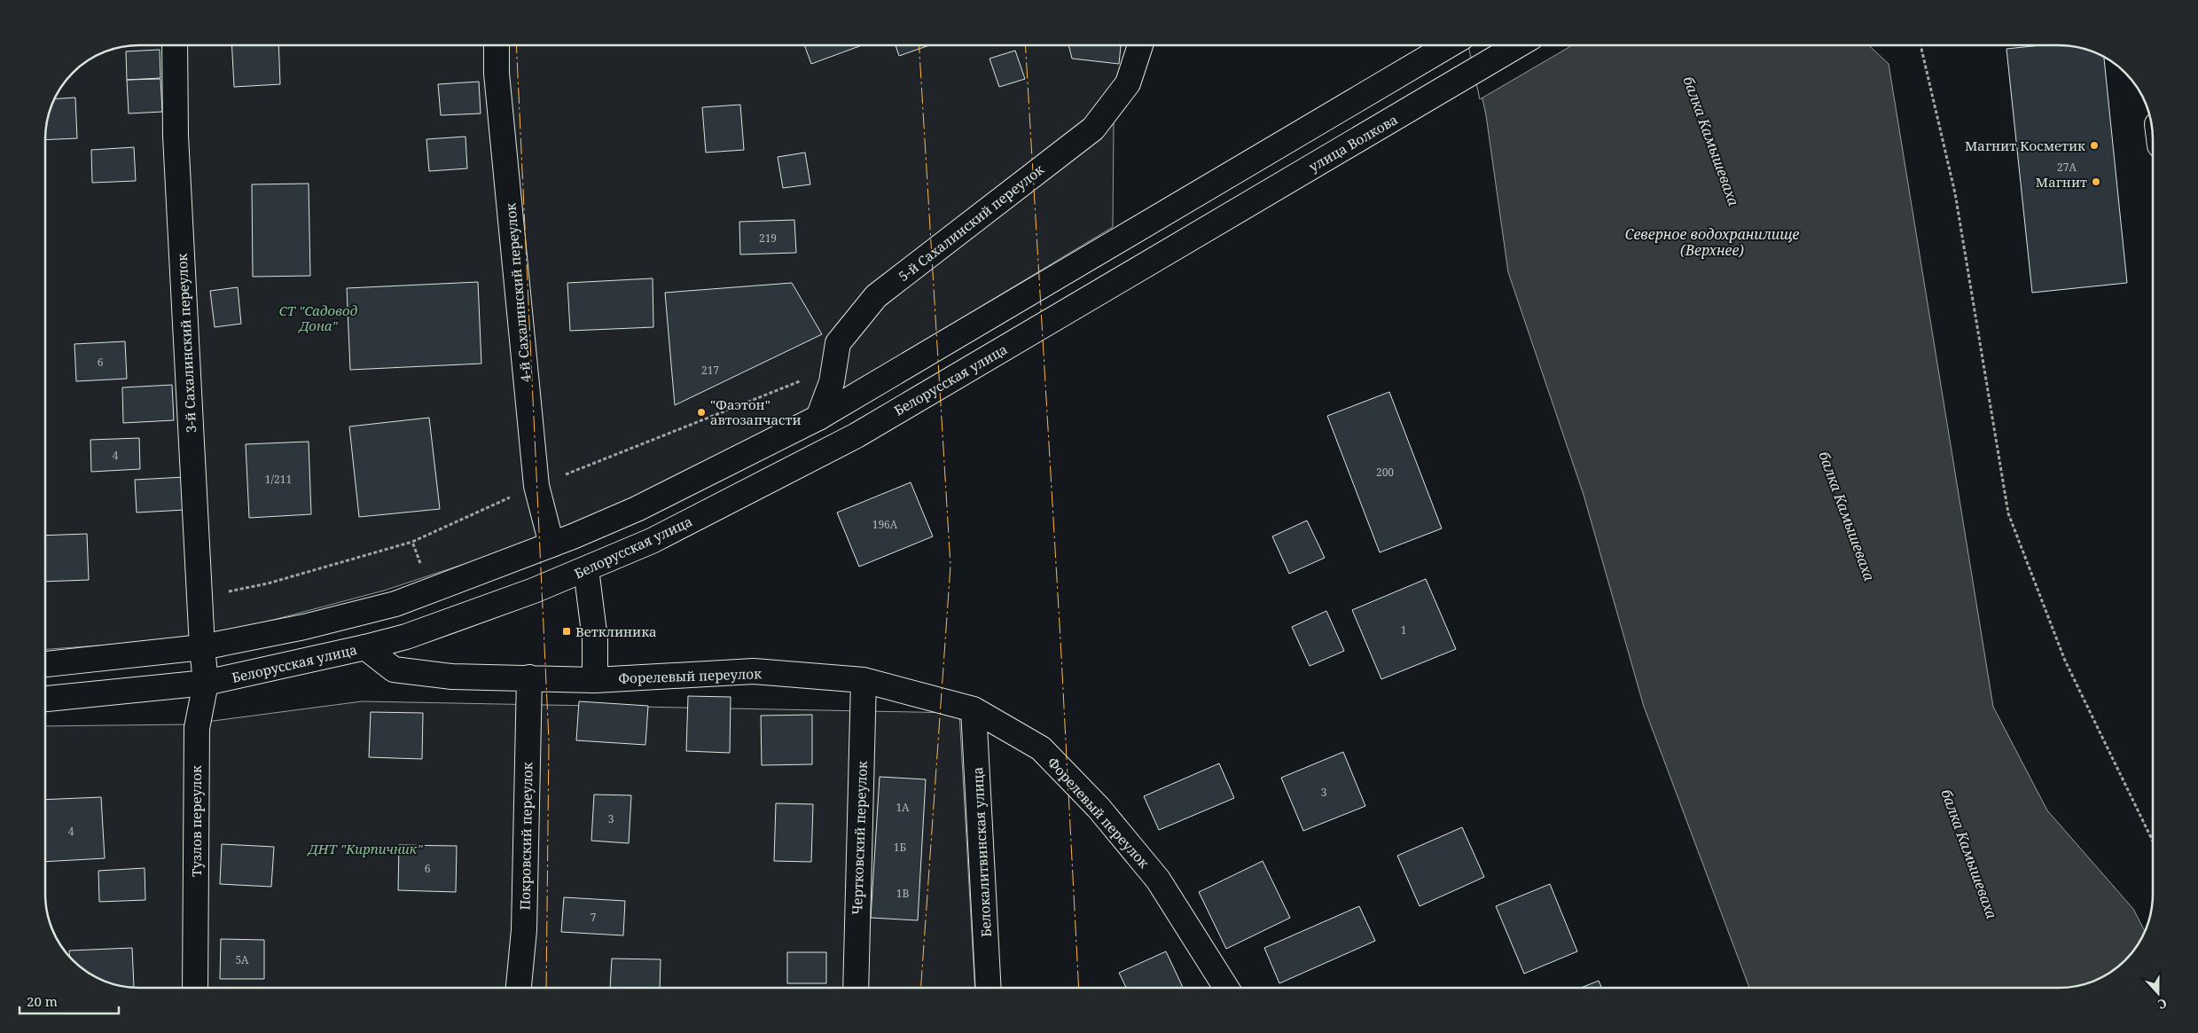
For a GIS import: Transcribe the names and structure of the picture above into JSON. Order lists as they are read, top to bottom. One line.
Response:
{"streets":{"street":["улица Волкова","5-й Сахалинский переулок","4-й Сахалинский переулок","3-й Сахалинский переулок","Белорусская улица","Форелевый переулок","Тузлов переулок","Покровский переулок","Чертковский переулок","Белокалитвинская улица"]},"crossings":[["улица Волкова","Белорусская улица"],["3-й Сахалинский переулок","Тузлов переулок"],["Белорусская улица","Форелевый переулок"],["Белорусская улица","Тузлов переулок"],["Форелевый переулок","Покровский переулок"],["Форелевый переулок","Чертковский переулок"],["Форелевый переулок","Белокалитвинская улица"]],"water":["балка Камышеваха","Северное водохранилище (Верхнее)"],"parks":["СТ \"Садовод Дона\"","ДНТ \"Кирпичник\""],"places":{"other":["Магнит Косметик","Магнит","\"Фаэтон\" автозапчасти"],"transit":["Ветклиника"]},"house_numbers":["27А","219","6","217","4","200","1/211","196А","1","3","1А","3","4","1Б","6","1В","7","5А"],"scale_bar":"20 m","north":"bottom"}
